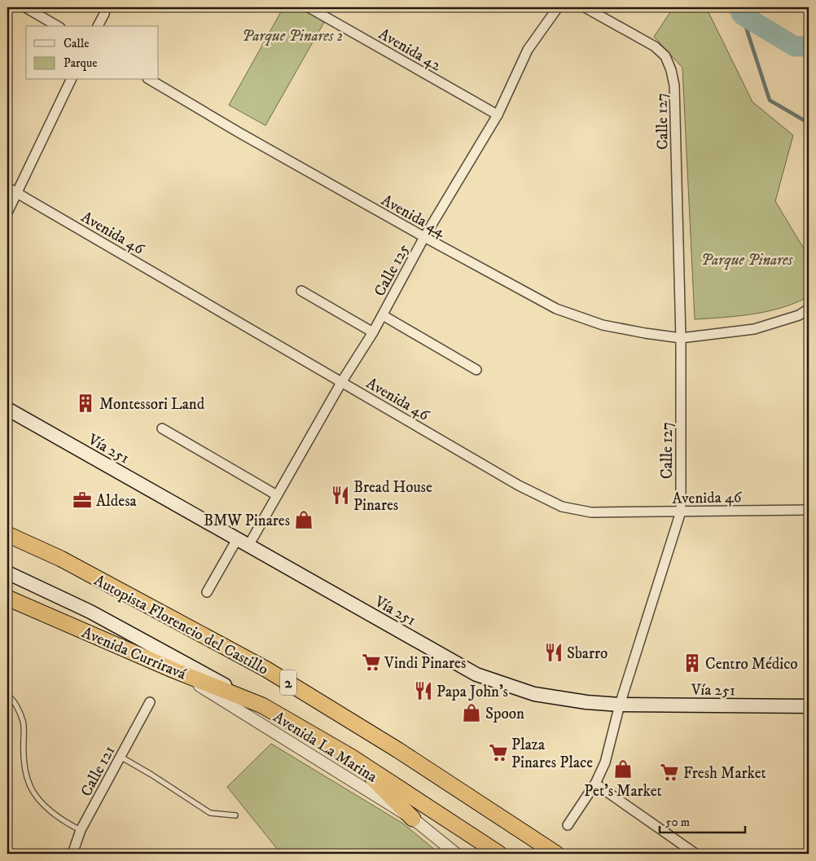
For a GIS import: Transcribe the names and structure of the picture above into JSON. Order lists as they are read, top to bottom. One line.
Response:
{"streets":{"highway":["Autopista Florencio del Castillo","Avenida Curriravá","2"],"main road":["Vía 251"],"street":["Avenida 42","Calle 127","Avenida 44","Avenida 46","Calle 125","Avenida La Marina","Calle 121"]},"crossings":[["Avenida 42","Calle 125"],["Calle 127","Avenida 44"],["Calle 127","Avenida 46"],["Calle 127","Vía 251"],["Avenida 44","Calle 125"],["Avenida 46","Calle 125"],["Calle 125","Vía 251"],["Autopista Florencio del Castillo","Avenida Curriravá"],["Avenida Curriravá","Avenida La Marina"]],"parks":["Parque Pinares 2","Parque Pinares"],"places":{"building":["Montessori Land","Centro Médico"],"restaurant":["Bread House Pinares","Sbarro","Papa John's"],"office":["Aldesa"],"shop":["BMW Pinares","Spoon","Pet's Market"],"supermarket":["Vindi Pinares","Plaza Pinares Place","Fresh Market"]},"legend":["Calle","Parque"],"scale_bar":"50 m"}
